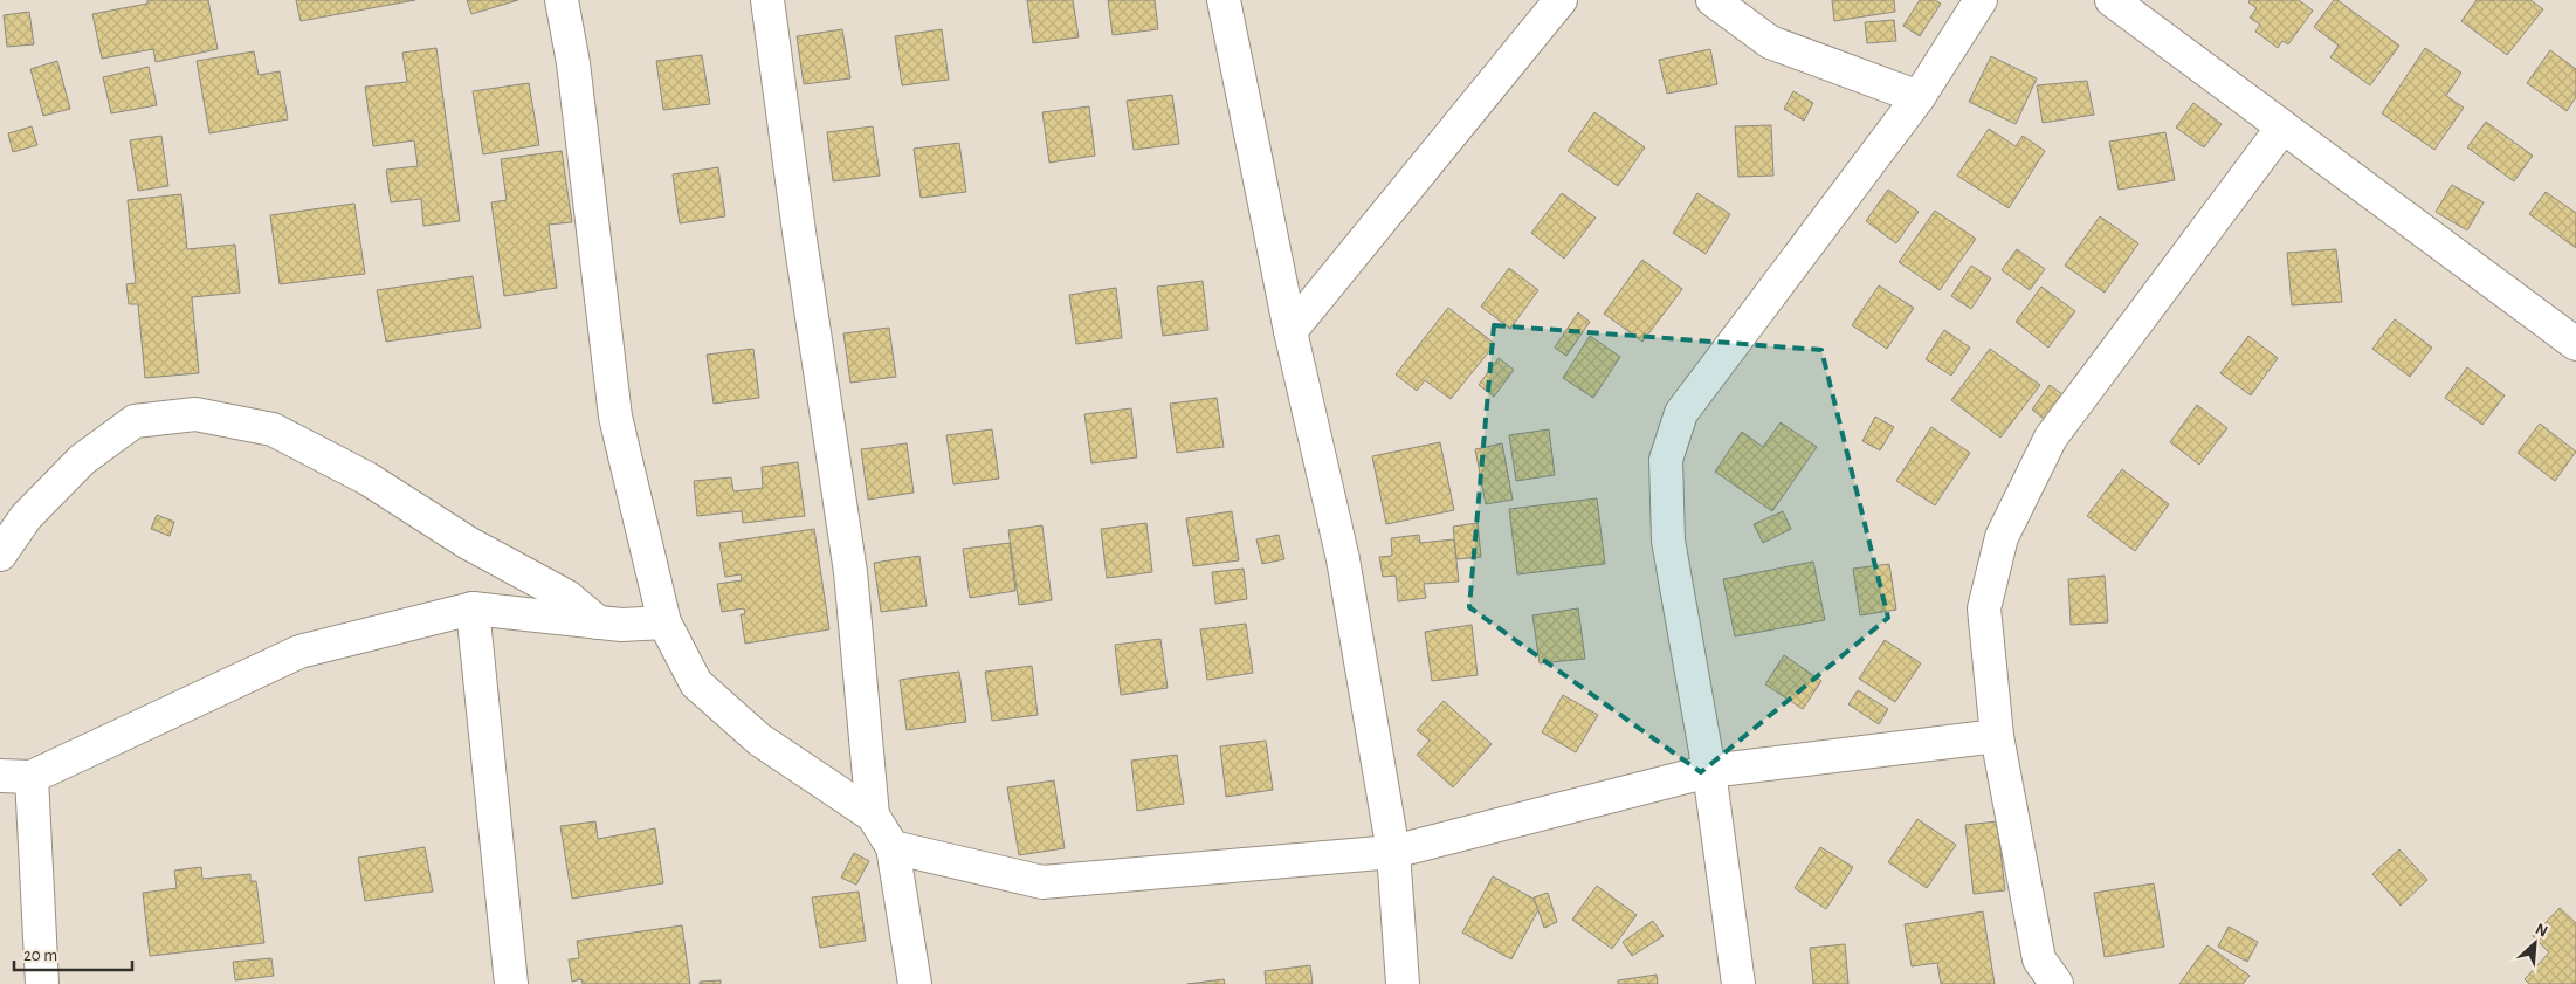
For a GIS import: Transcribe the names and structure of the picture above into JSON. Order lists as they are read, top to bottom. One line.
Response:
{"scale_bar":"20 m","north":"top right"}
